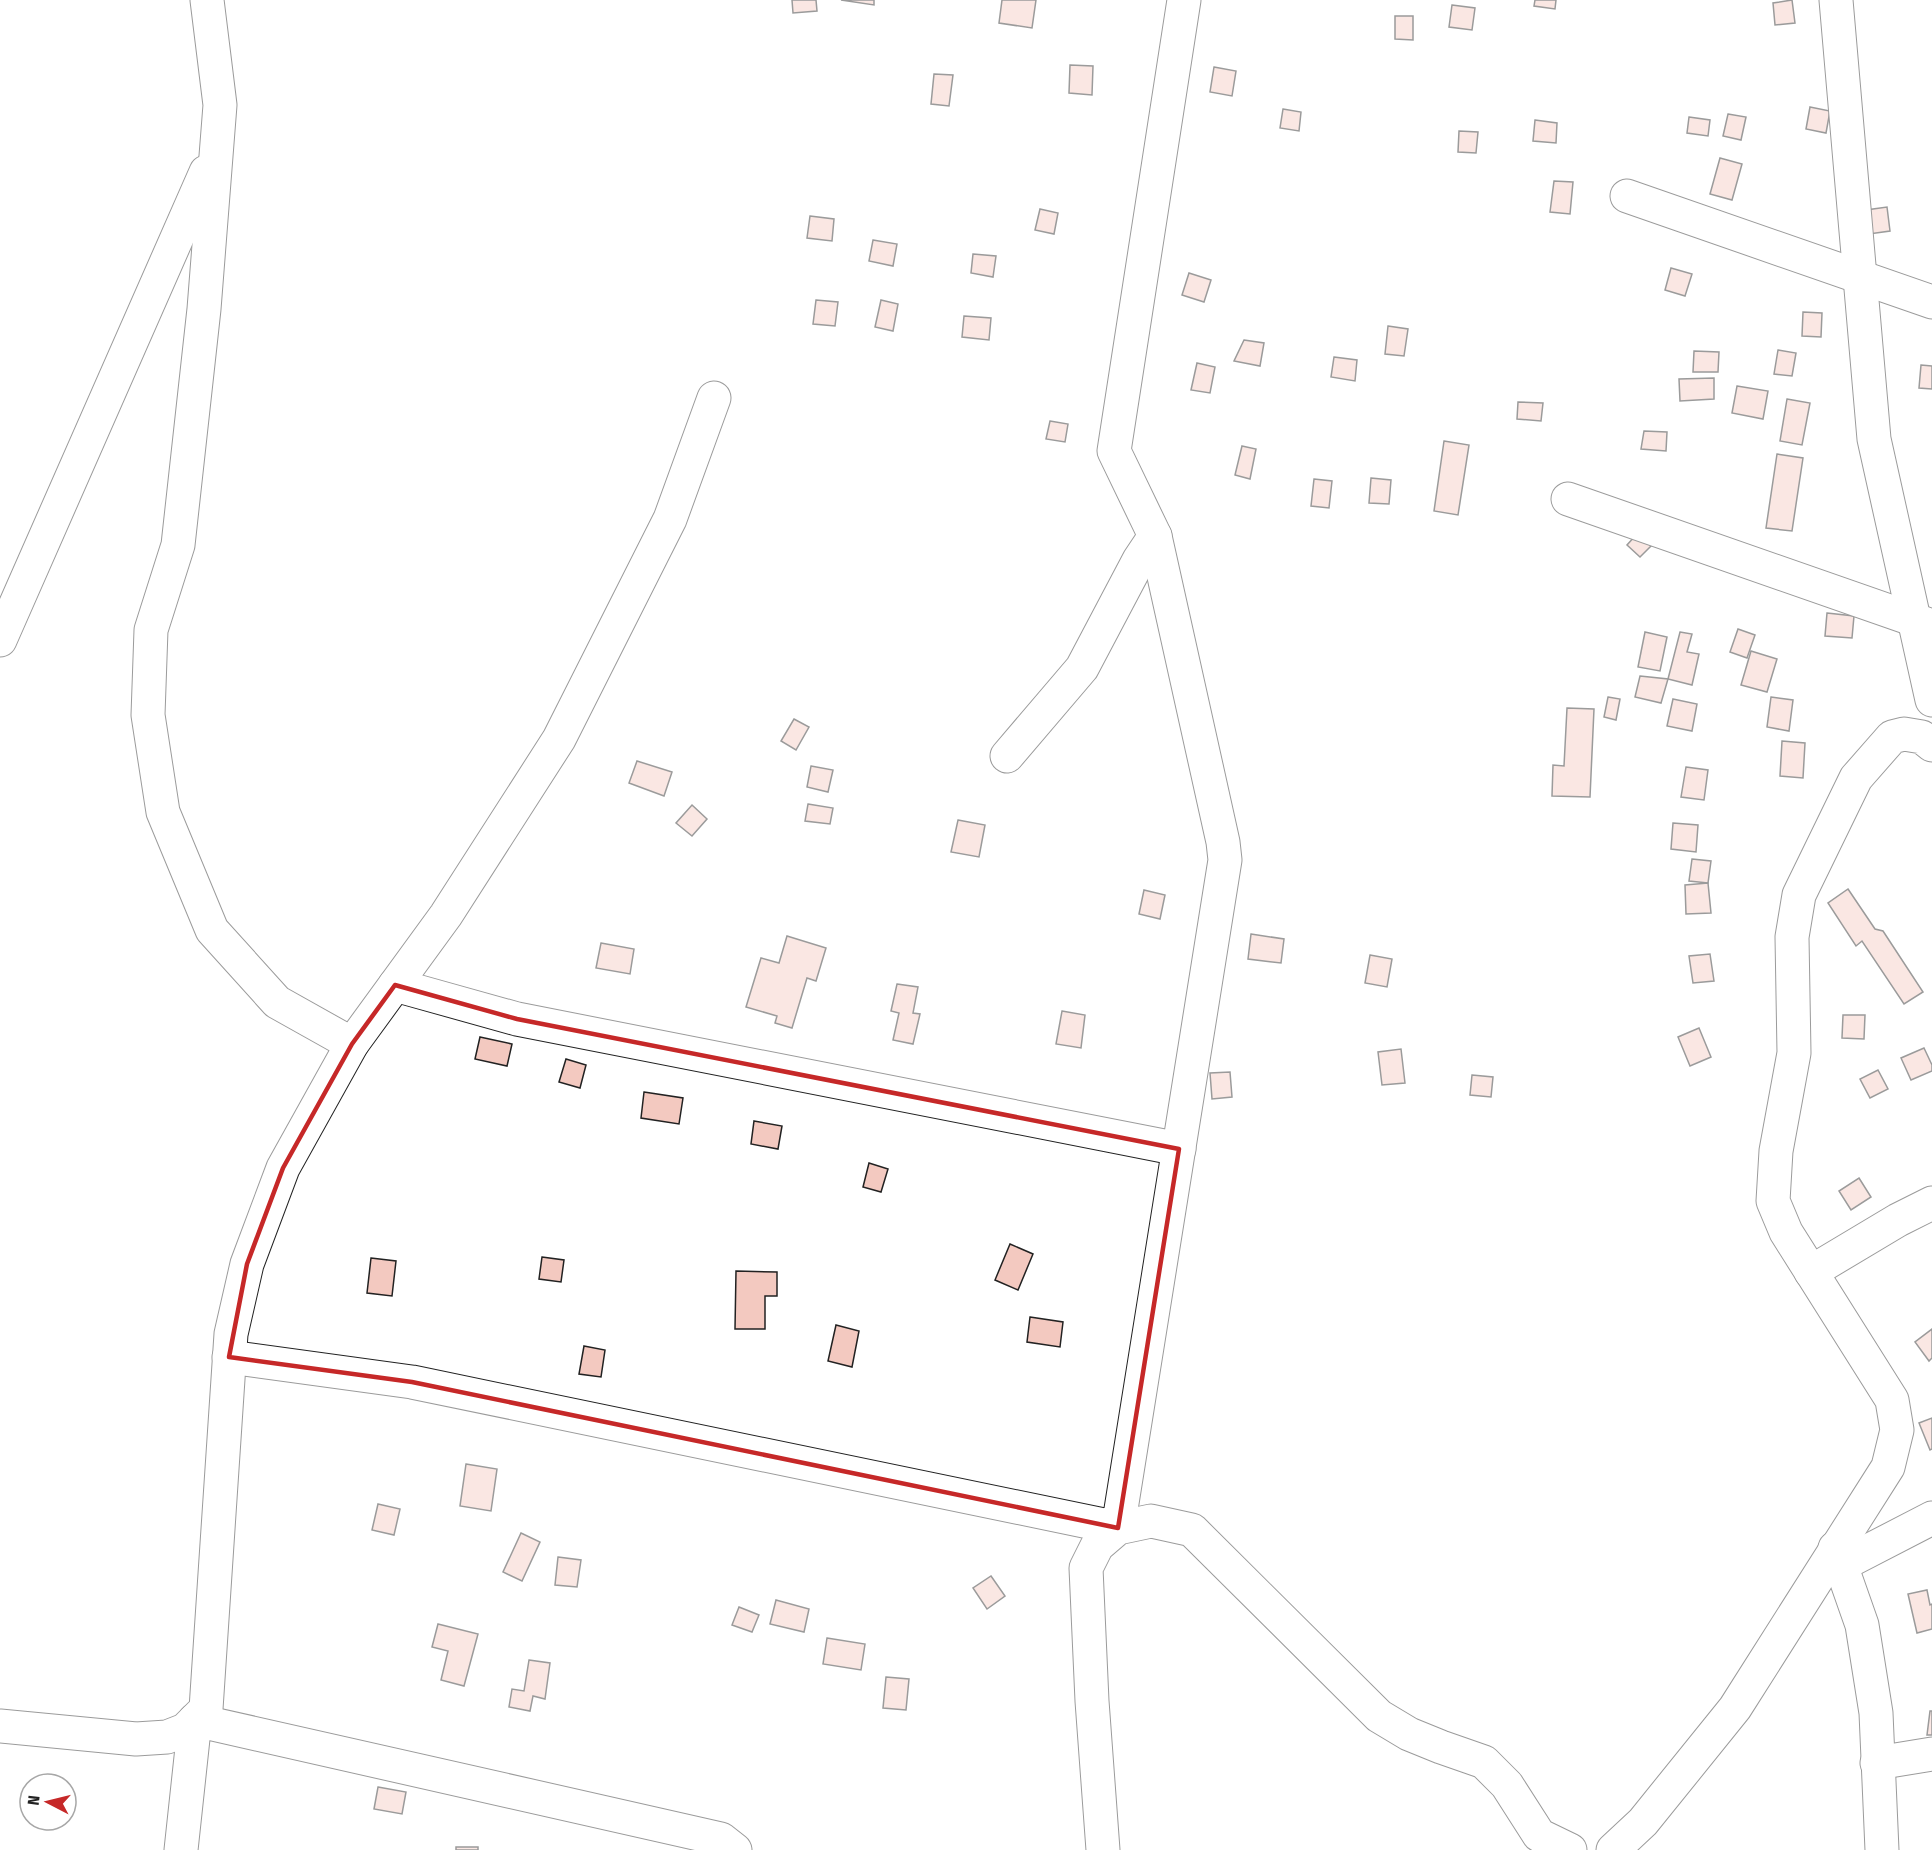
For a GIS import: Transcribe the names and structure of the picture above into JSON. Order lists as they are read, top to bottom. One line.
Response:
{"north":"left"}
